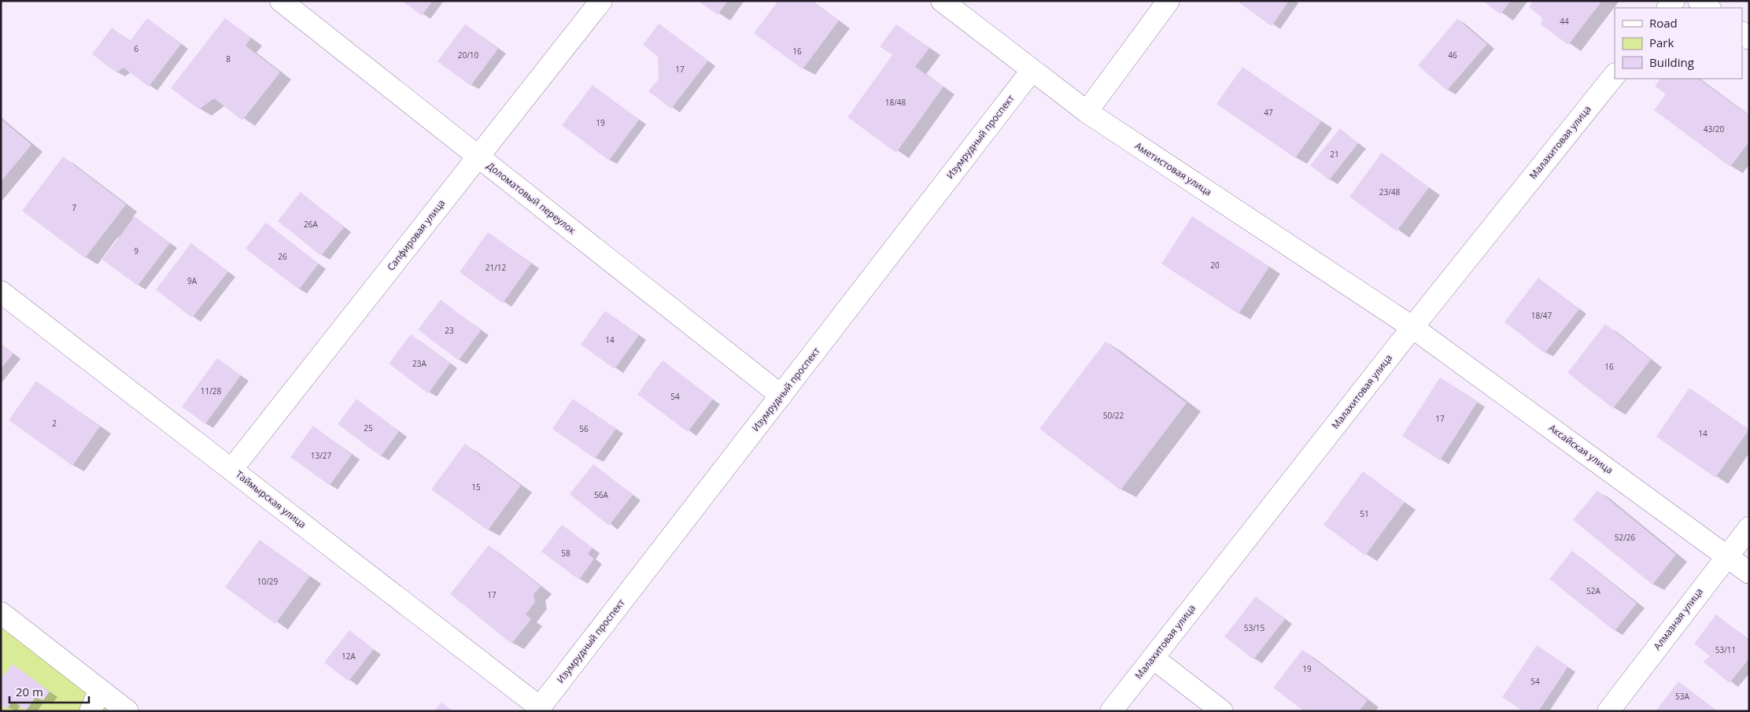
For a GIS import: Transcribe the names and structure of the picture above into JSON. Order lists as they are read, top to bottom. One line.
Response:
{"streets":{"street":["Изумрудный проспект","Малахитовая улица","Аметистовая улица","Доломатовый переулок","Сапфировая улица","Аксайская улица","Таймырская улица","Алмазная улица"]},"crossings":[["Изумрудный проспект","Аметистовая улица"],["Изумрудный проспект","Доломатовый переулок"],["Изумрудный проспект","Таймырская улица"],["Малахитовая улица","Аметистовая улица"],["Малахитовая улица","Аксайская улица"],["Аметистовая улица","Аксайская улица"],["Доломатовый переулок","Сапфировая улица"],["Сапфировая улица","Таймырская улица"],["Аксайская улица","Алмазная улица"]],"house_numbers":["44","6","16","20/10","46","8","17","18/48","47","19","43/20","21","23/48","7","26А","9","26","20","21/12","9А","18/47","23","14","23А","16","11/28","54","50/22","17","2","25","56","14","13/27","15","56А","51","52/26","58","10/29","52А","17","53/15","53/11","12А","19","54","53А"],"legend":["Road","Park","Building"],"scale_bar":"20 m"}
